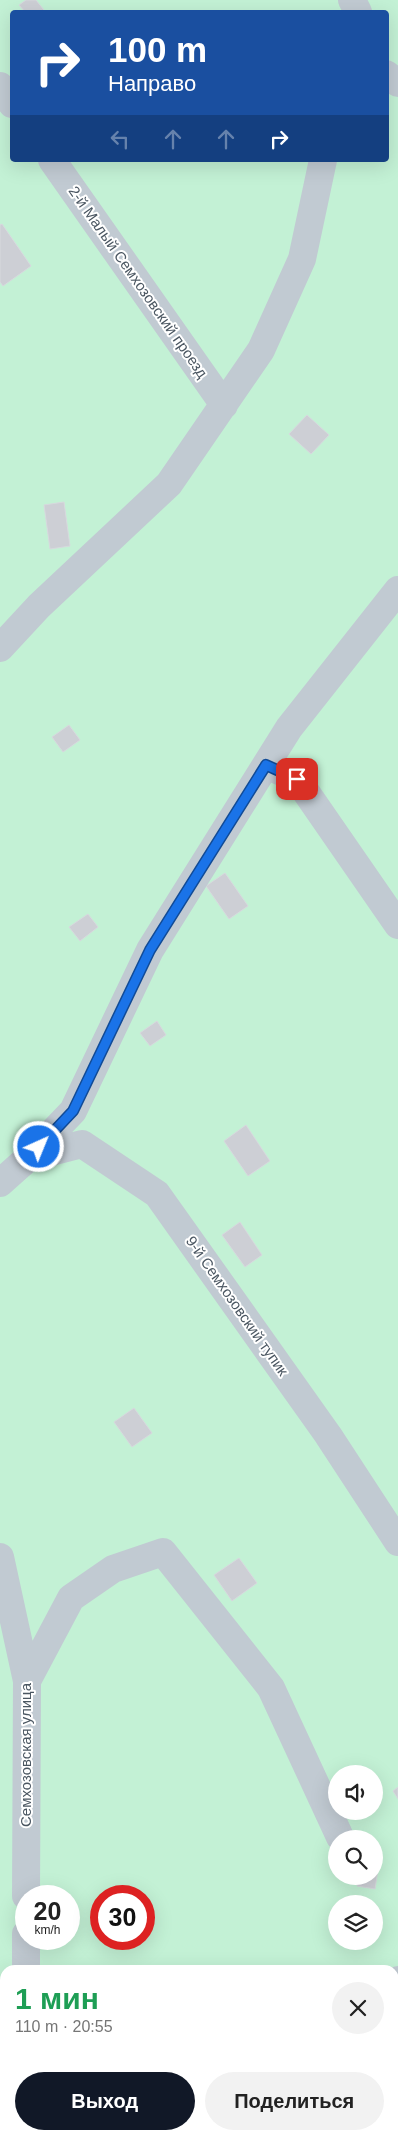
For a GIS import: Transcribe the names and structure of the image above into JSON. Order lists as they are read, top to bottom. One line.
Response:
{"streets":{"street":["2-й Малый Семхозовский проезд","9-й Семхозовский тупик","Семхозовская улица"]},"page":{"turn":["100 m","Направо"],"speed":"20 km/h","limit":"30","heading":["1 мин","110 m · 20:55"],"buttons":["Выход","Поделиться"]}}
